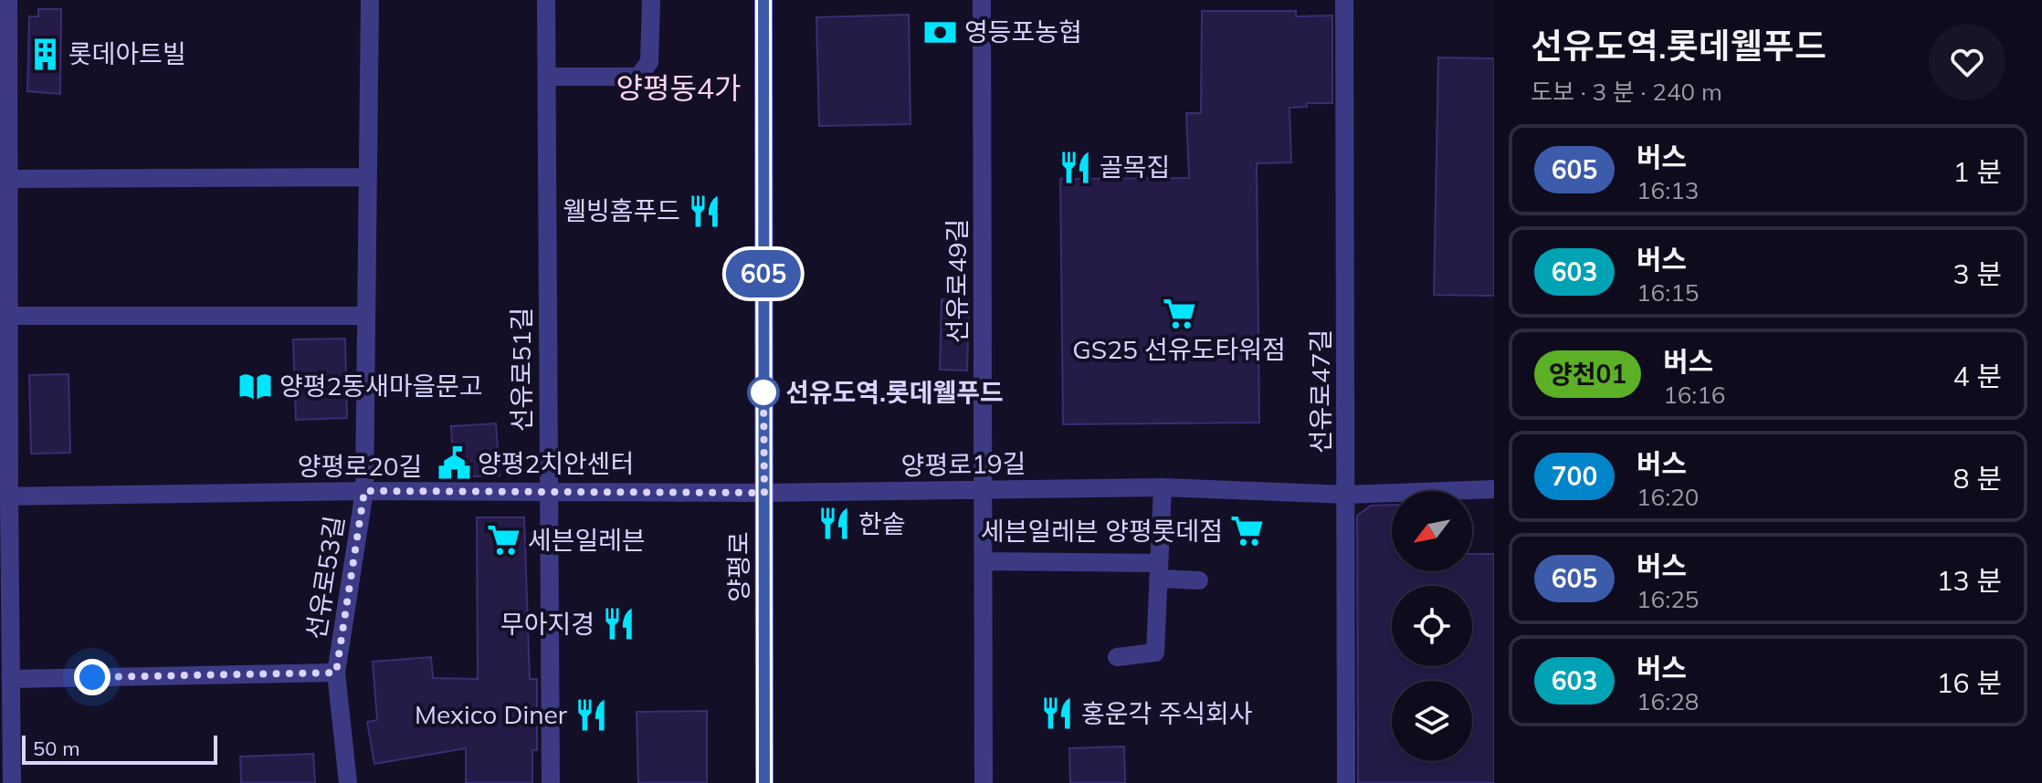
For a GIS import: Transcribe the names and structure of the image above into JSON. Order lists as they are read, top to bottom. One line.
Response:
{"streets":{"main road":["양평로"],"street":["선유로49길","선유로51길","선유로47길","양평로19길","양평로20길","선유로53길"]},"crossings":[["선유로49길","양평로19길"],["선유로51길","양평로20길"],["선유로47길","양평로19길"],["양평로19길","양평로20길"],["양평로19길","양평로"],["양평로20길","양평로"],["양평로20길","선유로53길"]],"districts":["양평동4가"],"places":{"bank":["영등포농협"],"building":["롯데아트빌"],"restaurant":["골목집","웰빙홈푸드","한솥","무아지경","홍운각 주식회사","Mexico Diner"],"supermarket":["GS25 선유도타워점","세븐일레븐 양평롯데점","세븐일레븐"],"library":["양평2동새마을문고"],"other":["선유도역.롯데웰푸드"],"public building":["양평2치안센터"]},"lines":["bus line 605"],"scale_bar":"50 m","north":"bottom left","page":{"on_map":"605","heading":["선유도역.롯데웰푸드","도보 · 3 분 · 240 m"],"list":[{"mark":"605","name":"버스","note":"16:13","value":"1 분"},{"mark":"603","name":"버스","note":"16:15","value":"3 분"},{"mark":"양천01","name":"버스","note":"16:16","value":"4 분"},{"mark":"700","name":"버스","note":"16:20","value":"8 분"},{"mark":"605","name":"버스","note":"16:25","value":"13 분"},{"mark":"603","name":"버스","note":"16:28","value":"16 분"}],"scale":"50 m"}}
